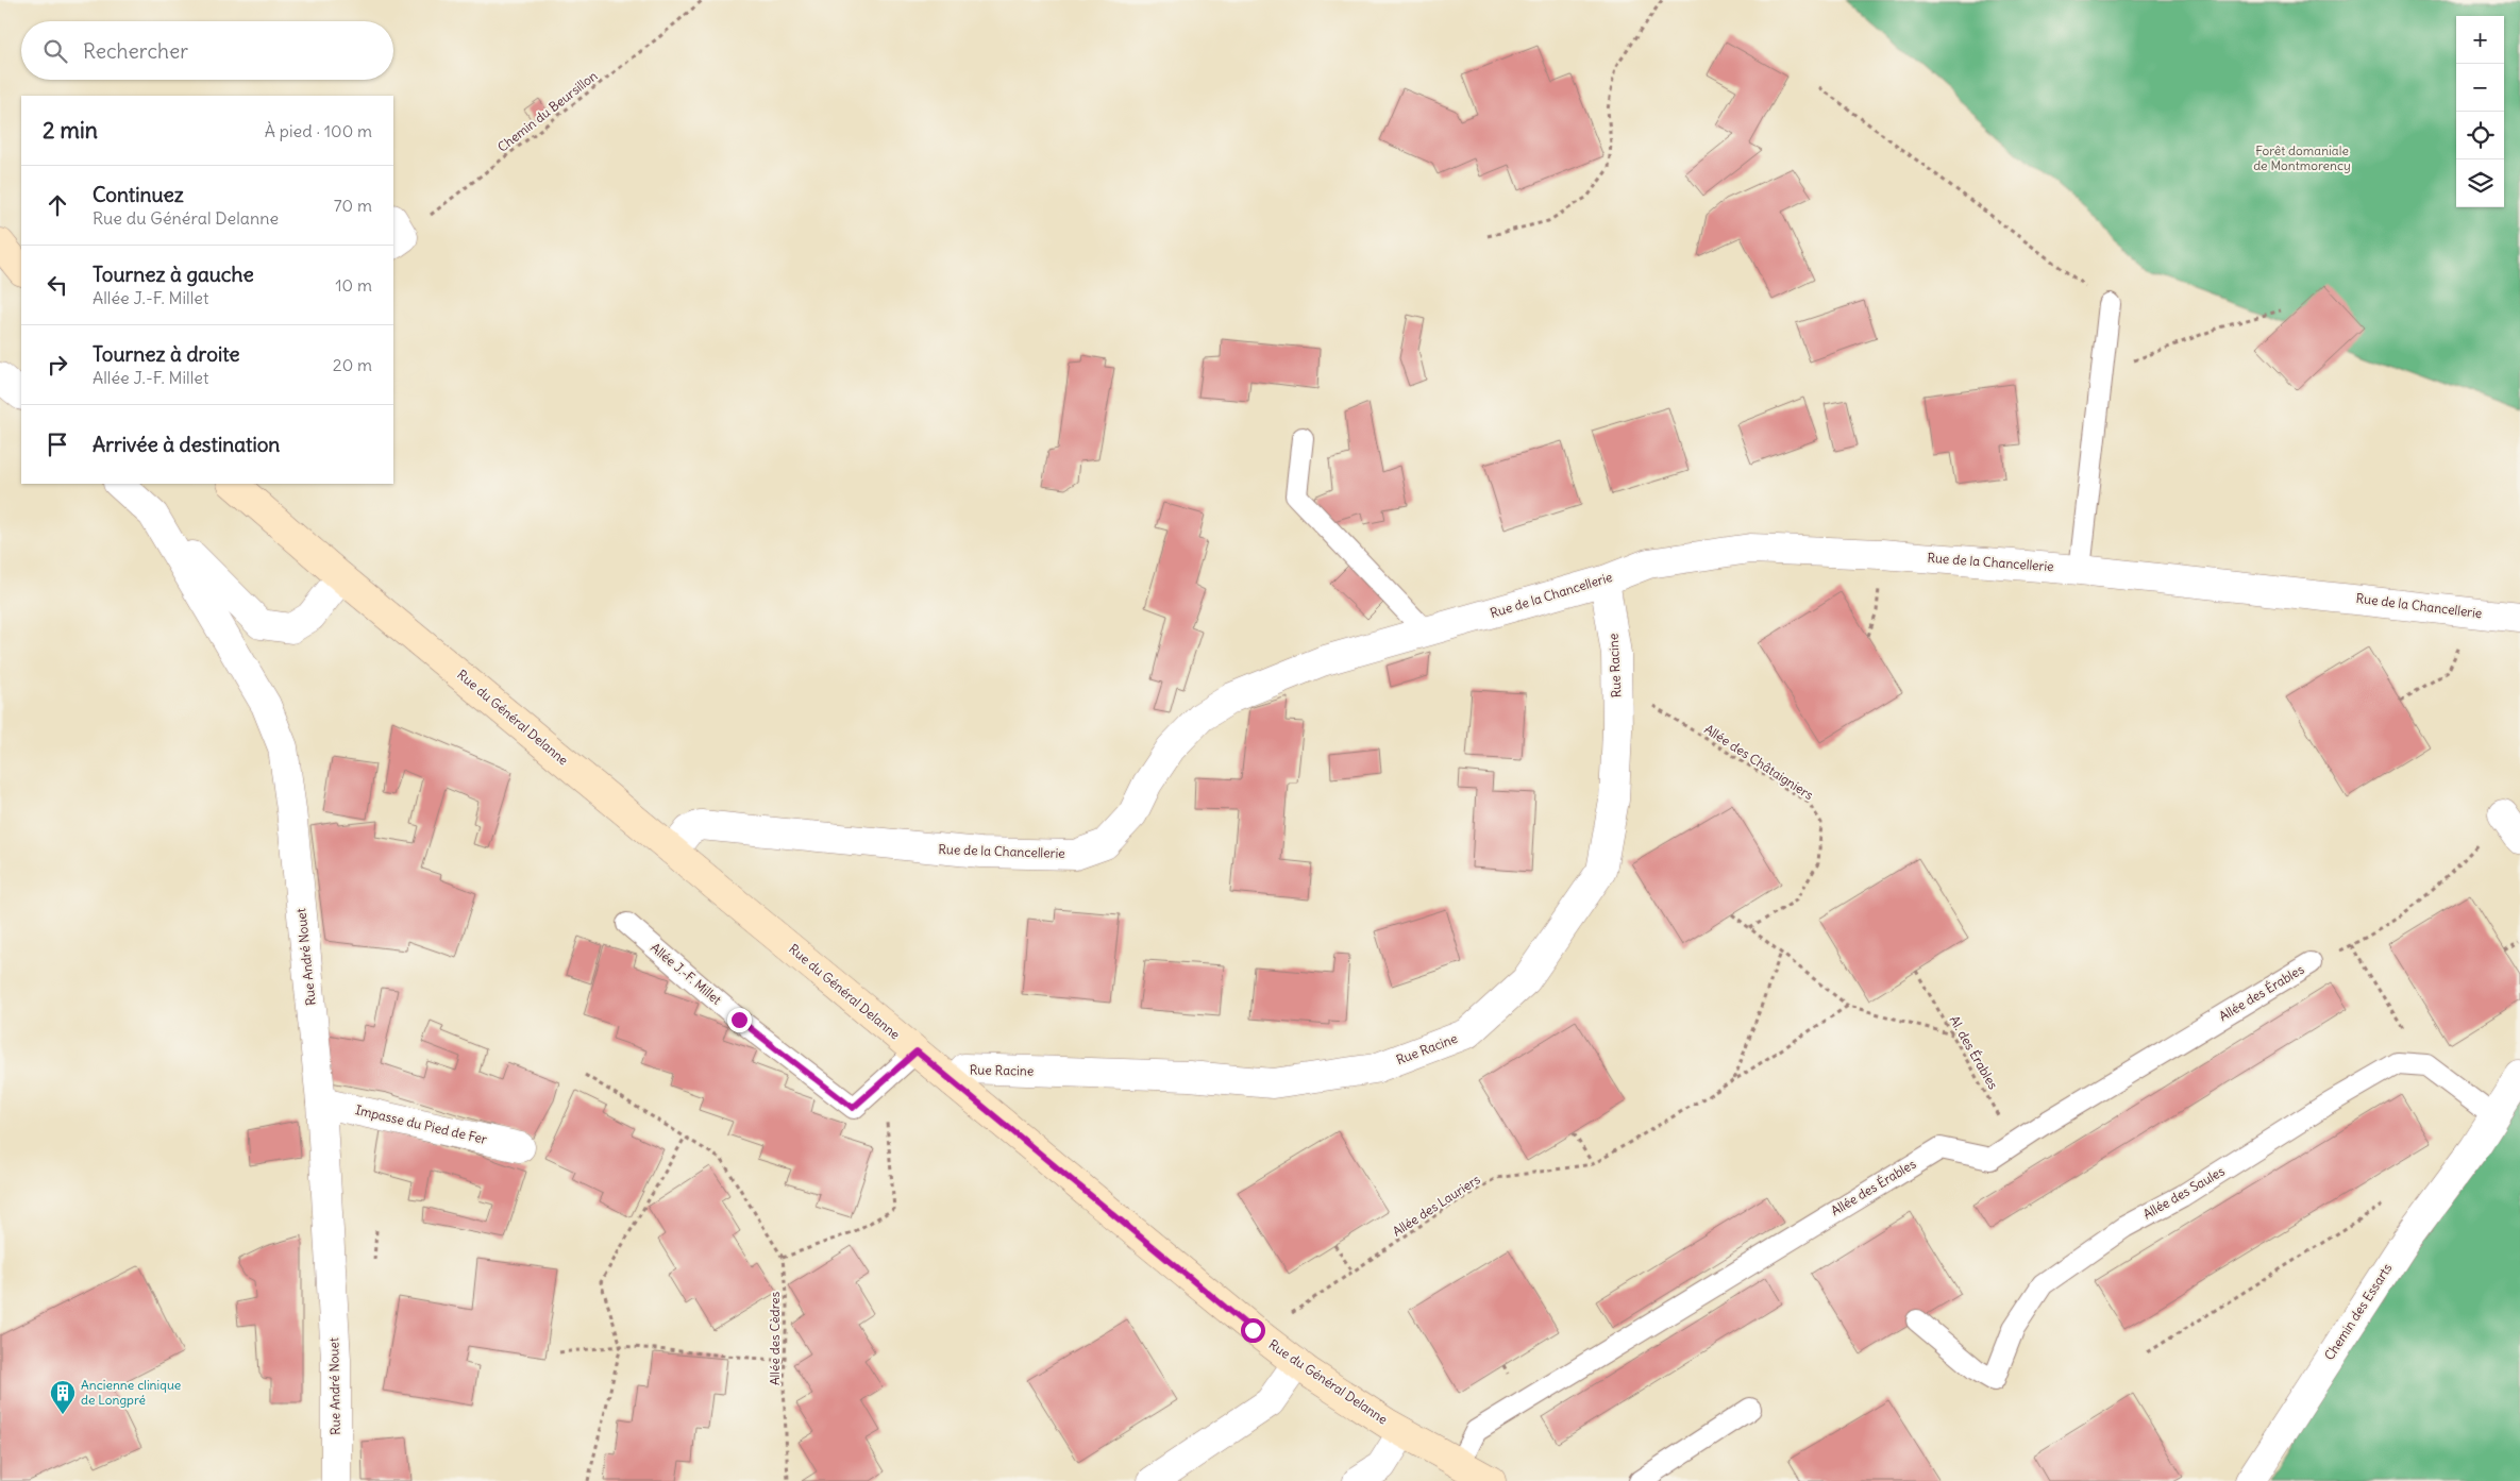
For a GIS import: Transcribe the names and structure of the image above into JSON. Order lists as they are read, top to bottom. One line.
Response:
{"streets":{"main road":["Rue du Général Delanne"],"street":["Rue de la Chancellerie","Rue Racine","Rue André Nouet","Impasse du Pied de Fer","Chemin des Essarts"],"lane":["Allée J.-F. Millet","Allée des Érables","Allée des Saules"],"path":["Chemin du Beursillon","Allée des Châtaigniers","Al. des Érables","Allée des Lauriers","Allée des Cèdres"]},"crossings":[["Rue de la Chancellerie","Rue Racine"],["Rue de la Chancellerie","Rue du Général Delanne"],["Rue Racine","Rue du Général Delanne"],["Rue Racine","Allée des Châtaigniers"],["Rue du Général Delanne","Allée J.-F. Millet"],["Rue du Général Delanne","Allée des Érables"],["Rue du Général Delanne","Allée des Lauriers"],["Rue André Nouet","Impasse du Pied de Fer"],["Allée des Érables","Al. des Érables"]],"parks":["Forêt domaniale de Montmorency"],"places":{"building":["Ancienne clinique de Longpré"]},"page":{"map_buttons":["+","−"],"search":"Rechercher","heading":["2 min","À pied · 100 m"],"list":[["Continuez","Rue du Général Delanne","70 m"],["Tournez à gauche","Allée J.-F. Millet","10 m"],["Tournez à droite","Allée J.-F. Millet","20 m"],"Arrivée à destination"]}}
